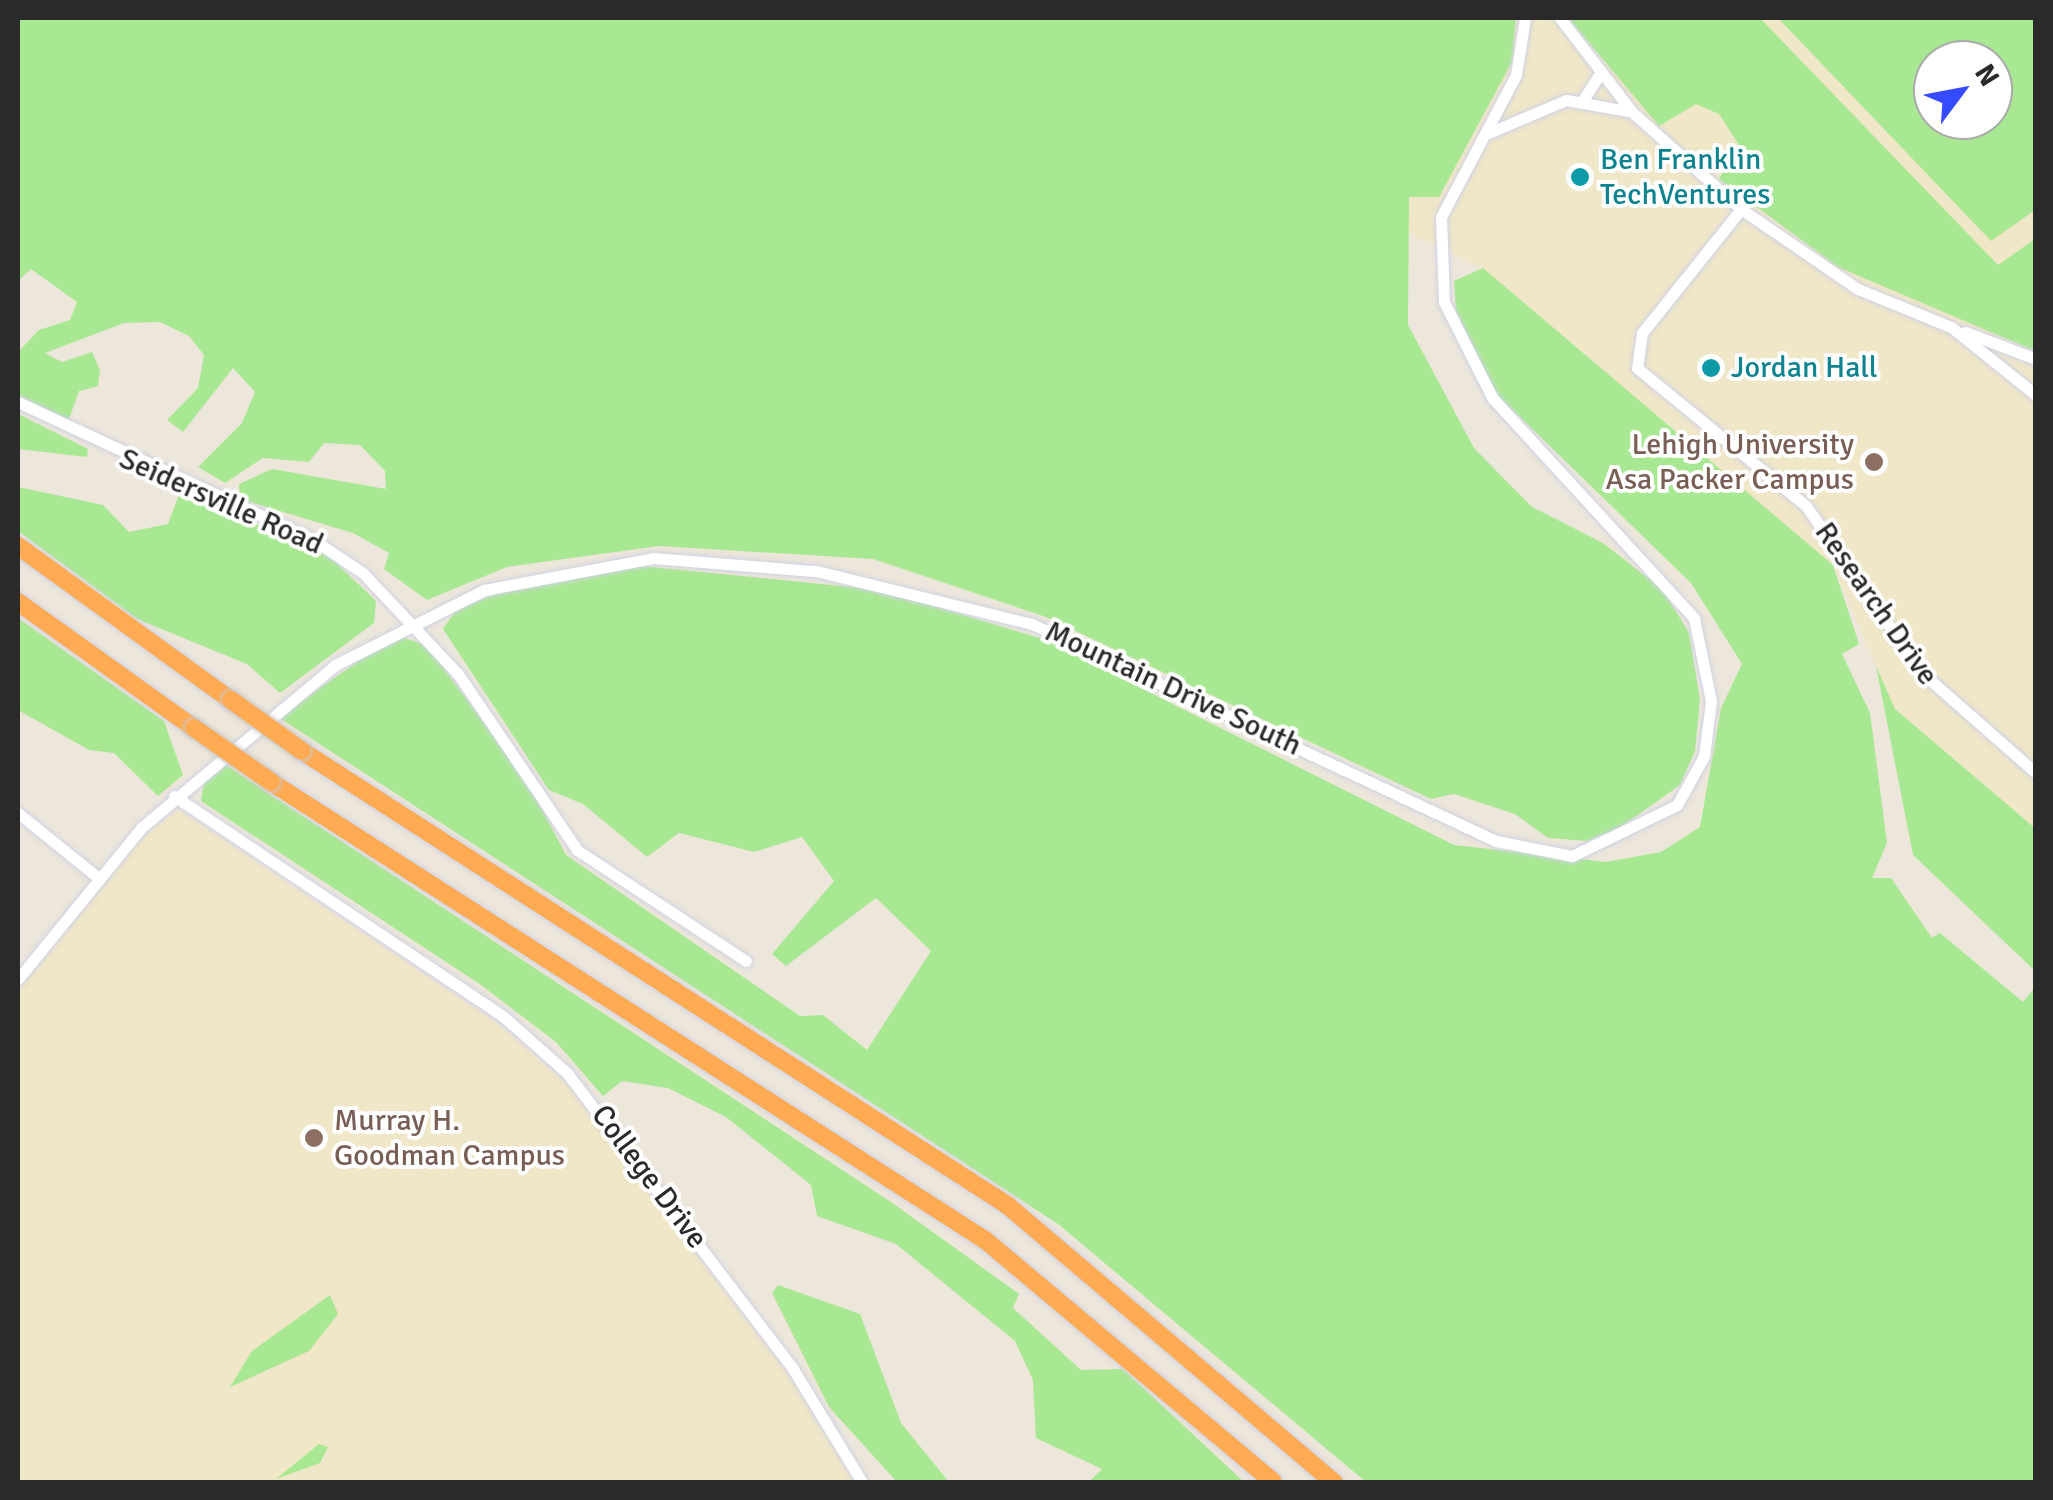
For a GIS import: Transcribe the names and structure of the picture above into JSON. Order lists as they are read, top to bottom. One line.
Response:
{"streets":{"street":["Seidersville Road","Research Drive","Mountain Drive South","College Drive"]},"crossings":[["Seidersville Road","Mountain Drive South"],["Mountain Drive South","College Drive"]],"places":["Ben Franklin TechVentures","Jordan Hall","Lehigh University Asa Packer Campus","Murray H. Goodman Campus"],"north":"top right"}
